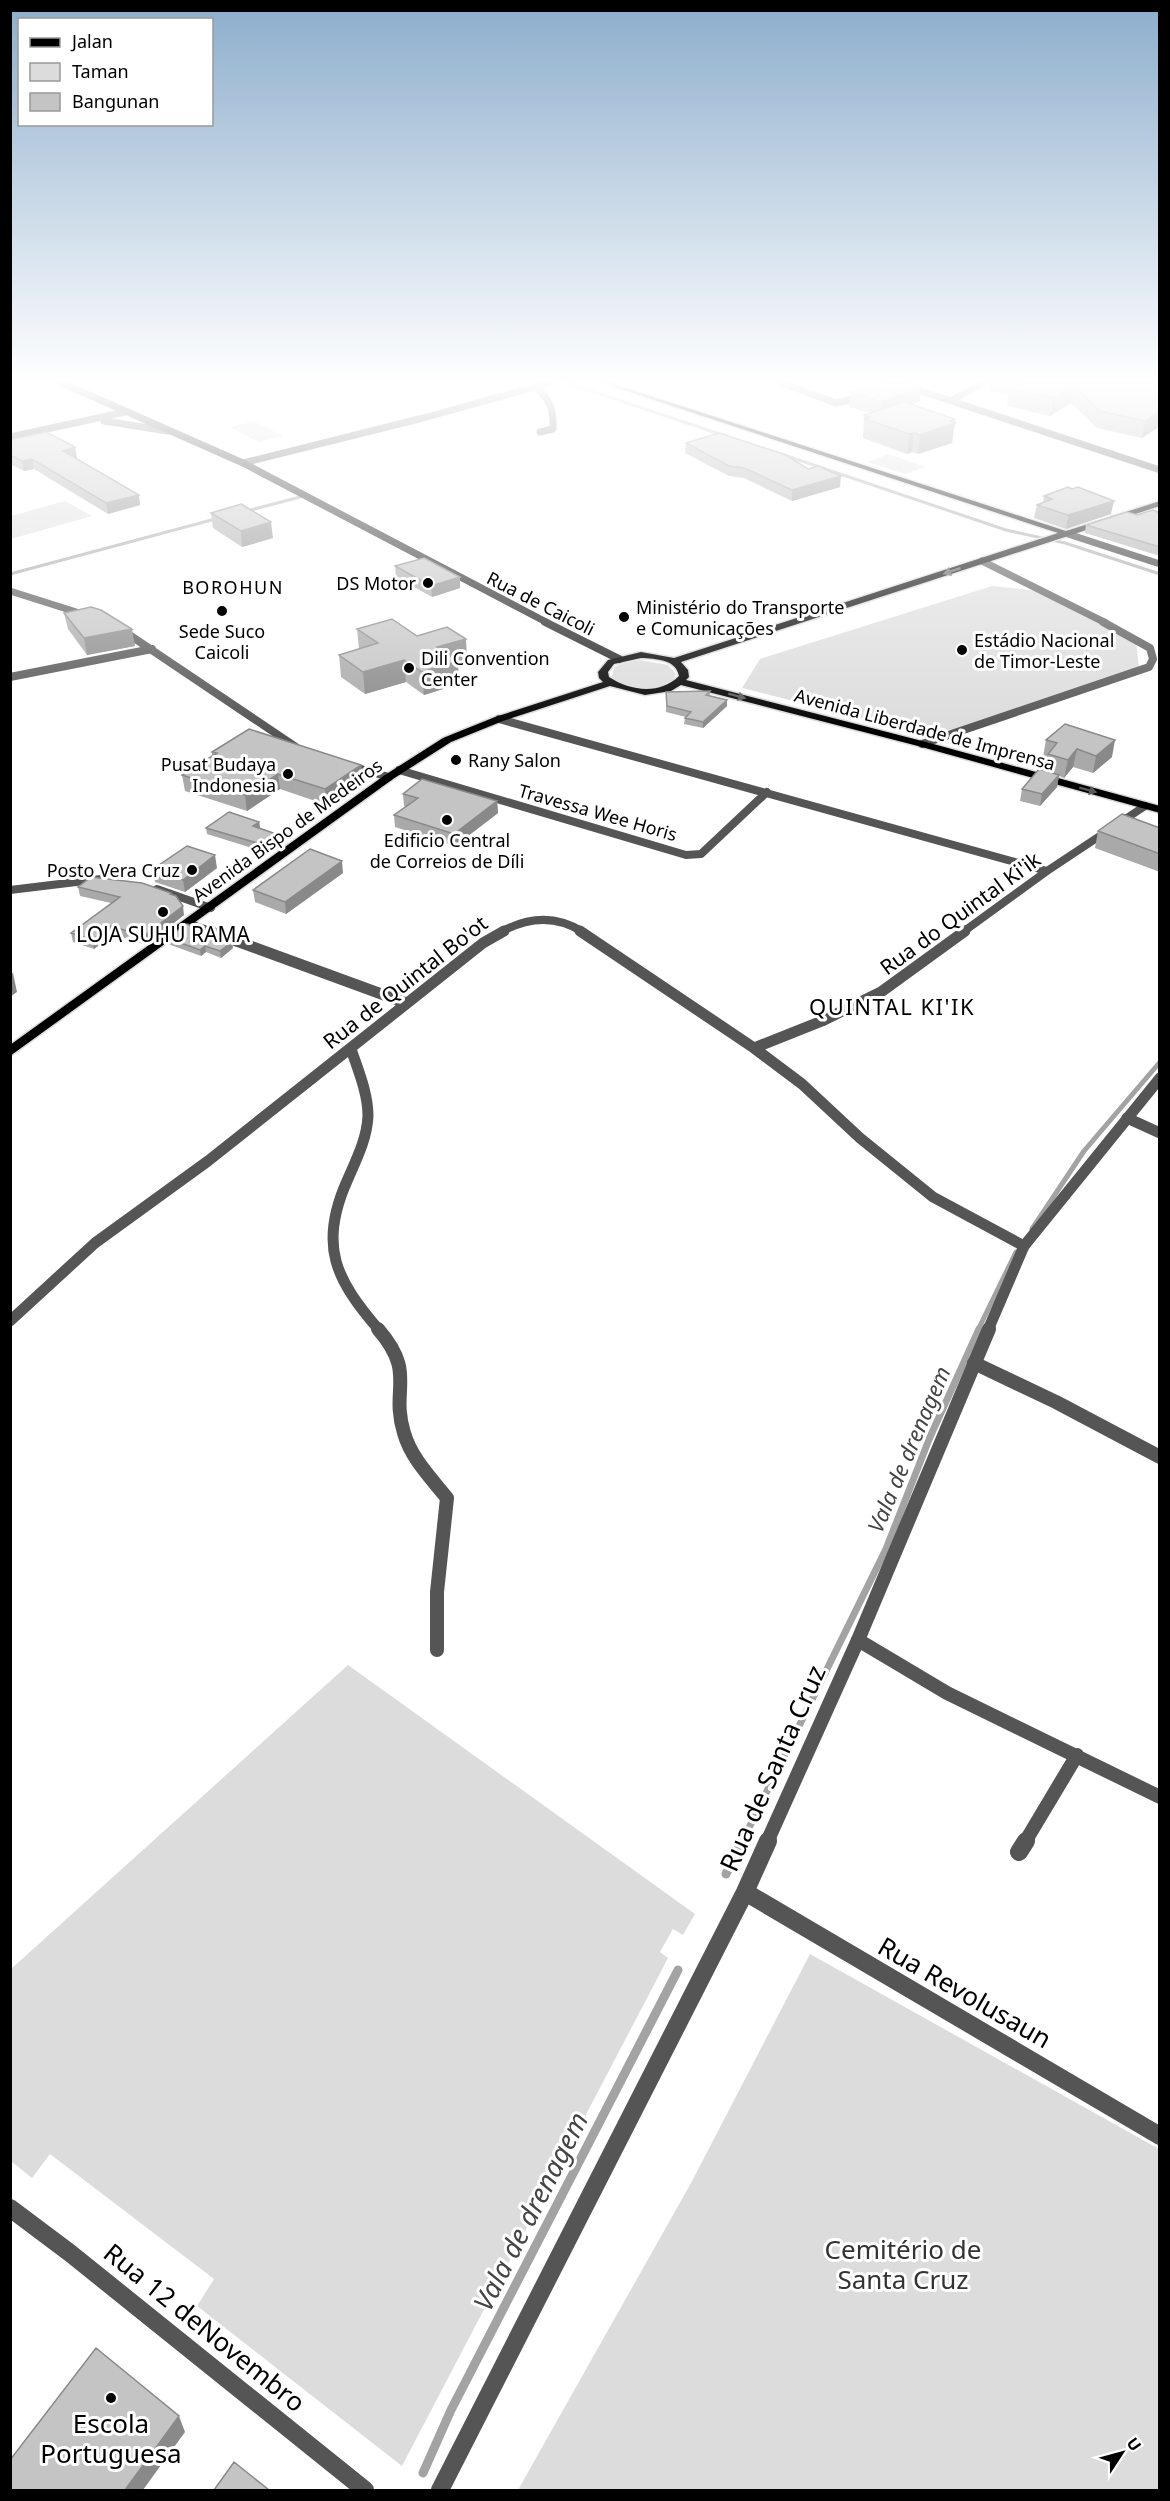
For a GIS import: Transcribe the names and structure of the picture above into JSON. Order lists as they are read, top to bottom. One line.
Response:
{"streets":{"main road":["Rua de Caicoli","Avenida Liberdade de Imprensa","Avenida Bispo de Medeiros"],"street":["Travessa Wee Horis","Rua do Quintal Ki'ik","Rua de Quintal Bo'ot","Rua de Santa Cruz","Rua Revolusaun","Rua 12 deNovembro"]},"crossings":[["Avenida Liberdade de Imprensa","Rua do Quintal Ki'ik"],["Travessa Wee Horis","Avenida Bispo de Medeiros"],["Rua do Quintal Ki'ik","Rua de Quintal Bo'ot"],["Rua de Quintal Bo'ot","Rua de Santa Cruz"],["Rua de Santa Cruz","Rua Revolusaun"]],"one_way":["Avenida Liberdade de Imprensa"],"districts":["BOROHUN","QUINTAL KI'IK"],"water":["Vala de drenagem"],"parks":["Cemitério de Santa Cruz"],"places":["DS Motor","Sede Suco Caicoli","Ministério do Transporte e Comunicações","Estádio Nacional de Timor-Leste","Dili Convention Center","Rany Salon","Pusat Budaya Indonesia","Edificio Central de Correios de Díli","Posto Vera Cruz","LOJA SUHU RAMA","Escola Portuguesa"],"legend":["Jalan","Taman","Bangunan"],"north":"top right"}
